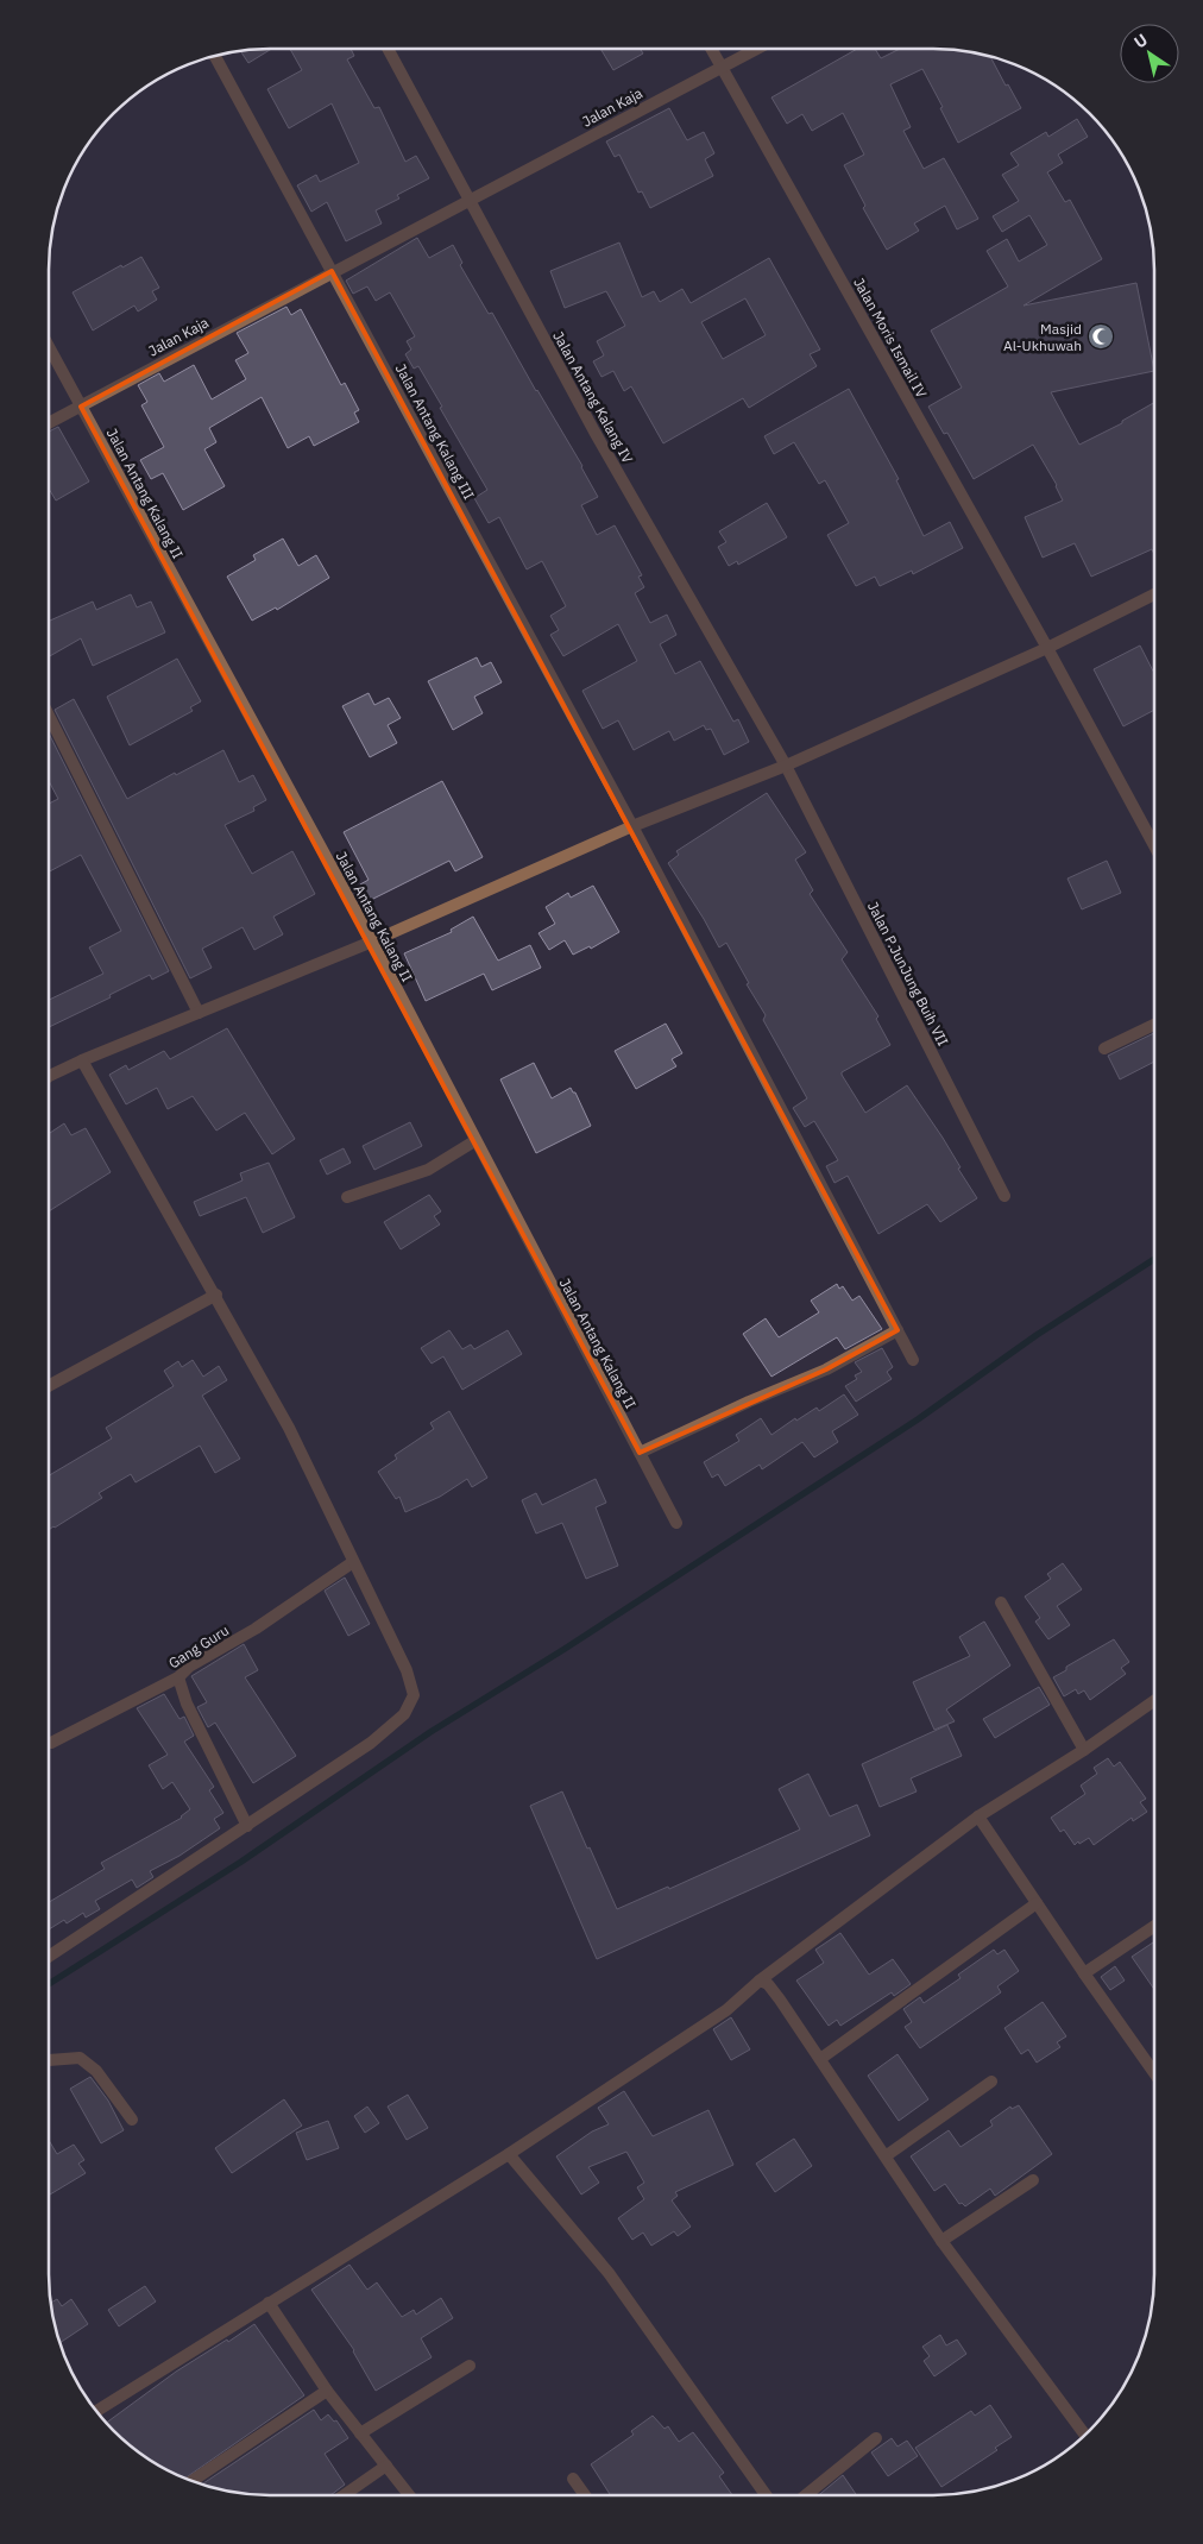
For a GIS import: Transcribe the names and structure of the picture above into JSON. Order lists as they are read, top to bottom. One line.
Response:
{"streets":{"street":["Jalan Kaja","Jalan Moris Ismail IV","Jalan Antang Kalang IV","Jalan Antang Kalang III","Jalan Antang Kalang II","Jalan P.JunJung Buih VII","Gang Guru"]},"crossings":[["Jalan Kaja","Jalan Moris Ismail IV"],["Jalan Kaja","Jalan Antang Kalang IV"],["Jalan Kaja","Jalan Antang Kalang III"],["Jalan Kaja","Jalan Antang Kalang II"],["Jalan Antang Kalang IV","Jalan P.JunJung Buih VII"]],"places":{"mosque":["Masjid Al-Ukhuwah"]},"north":"top left"}
